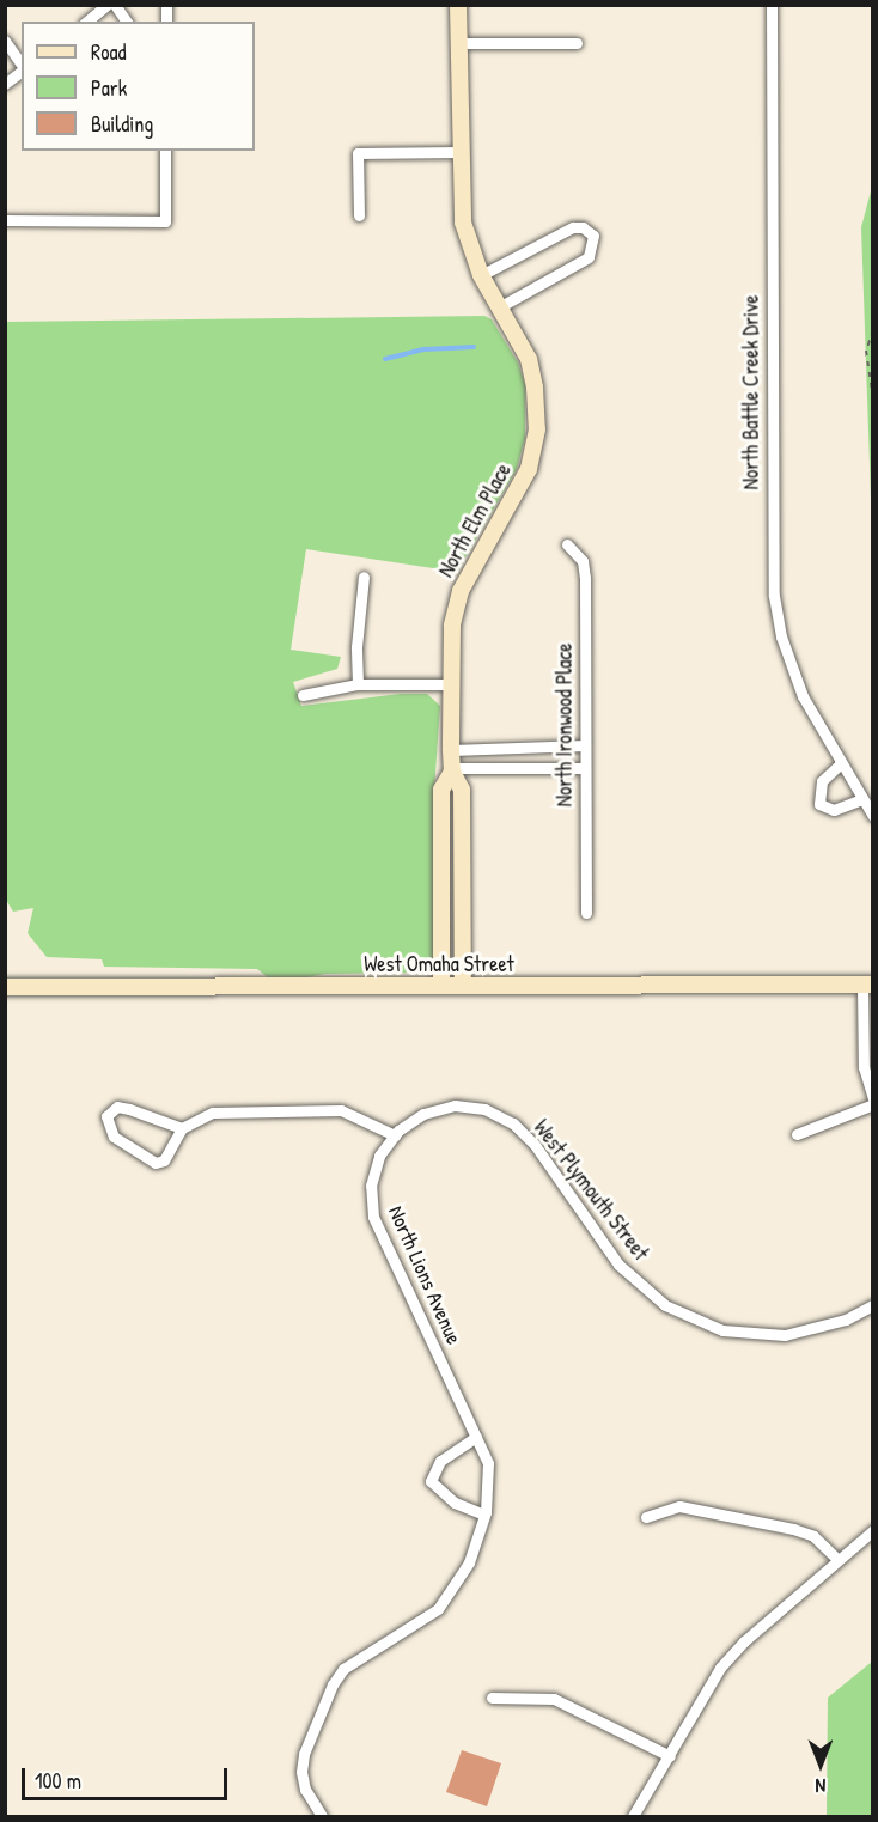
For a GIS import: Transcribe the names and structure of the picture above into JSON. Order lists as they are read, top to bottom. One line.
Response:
{"streets":{"street":["North Battle Creek Drive","North Elm Place","North Ironwood Place","West Omaha Street","West Plymouth Street","North Lions Avenue"]},"crossings":[["North Elm Place","West Omaha Street"],["West Plymouth Street","North Lions Avenue"]],"legend":["Road","Park","Building"],"scale_bar":"100 m","north":"bottom"}
